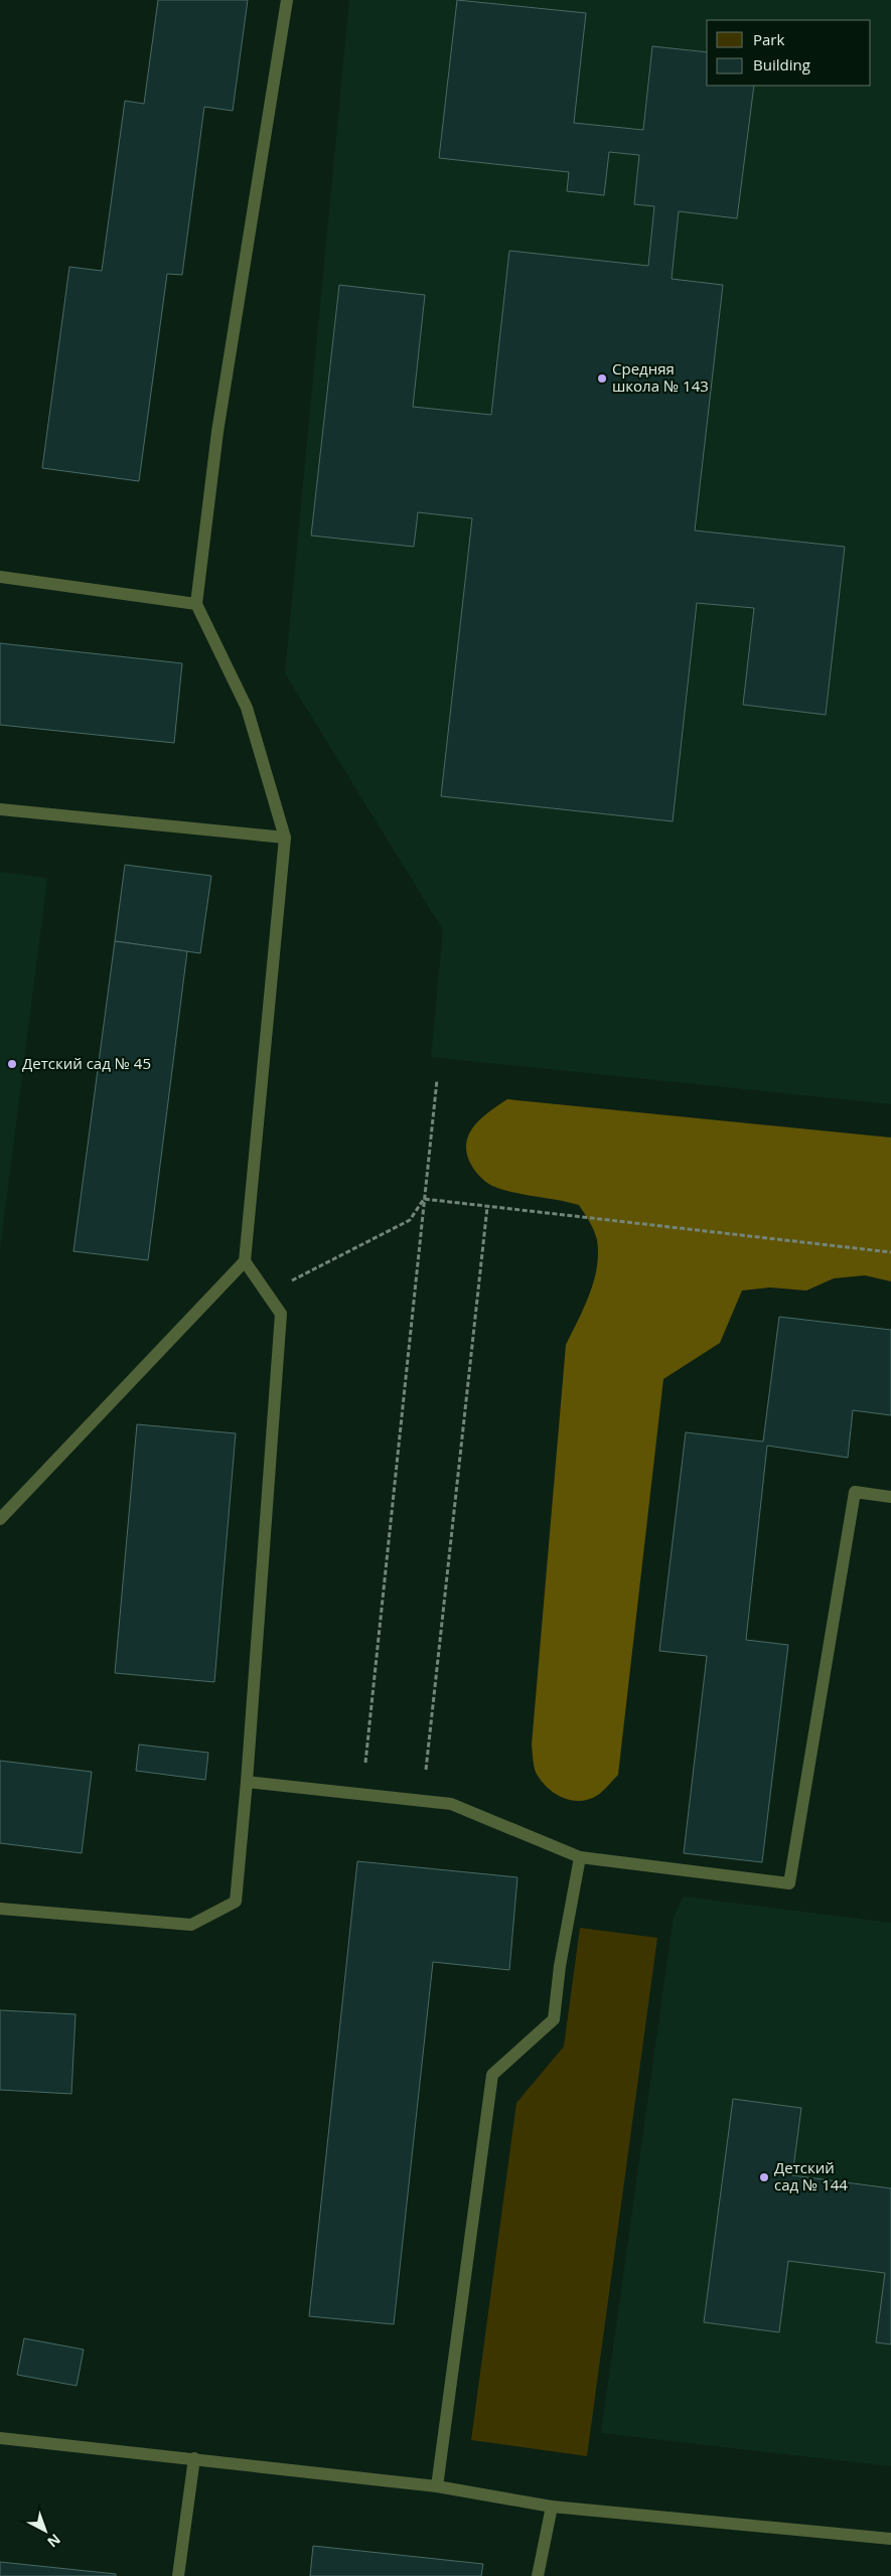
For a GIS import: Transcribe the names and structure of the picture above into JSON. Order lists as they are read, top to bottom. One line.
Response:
{"places":["Средняя школа № 143","Детский сад № 45","Детский сад № 144"],"legend":["Park","Building"],"north":"bottom right"}
